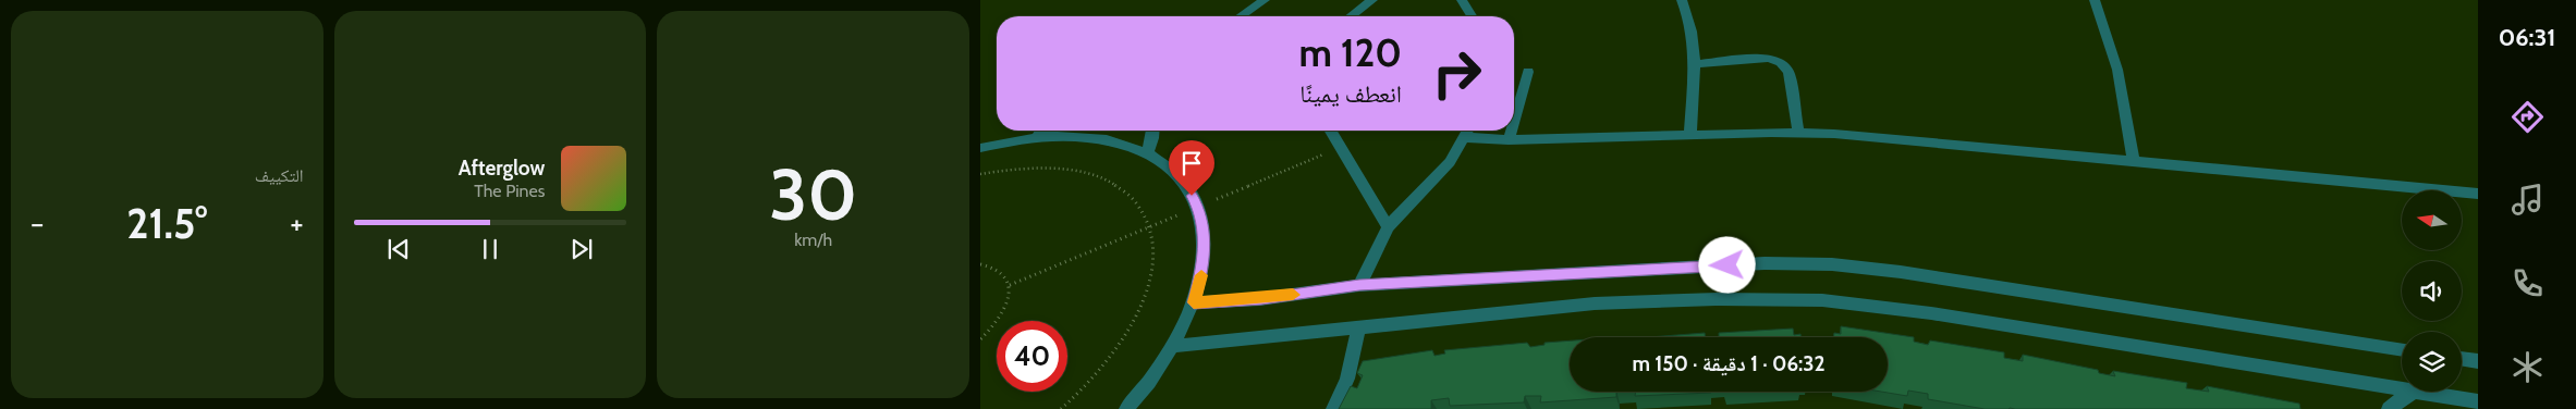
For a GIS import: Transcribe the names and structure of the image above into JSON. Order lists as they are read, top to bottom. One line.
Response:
{"north":"left","page":{"tabs":"06:31","tile":[["30","km/h"],"التكييف"],"turn":["120 m","انعطف يمينًا"],"song":["Afterglow","The Pines"],"heat":["−","21.5°","+"],"limit":"40","trip":"06:32 · 1 دقيقة · 150 m"}}
